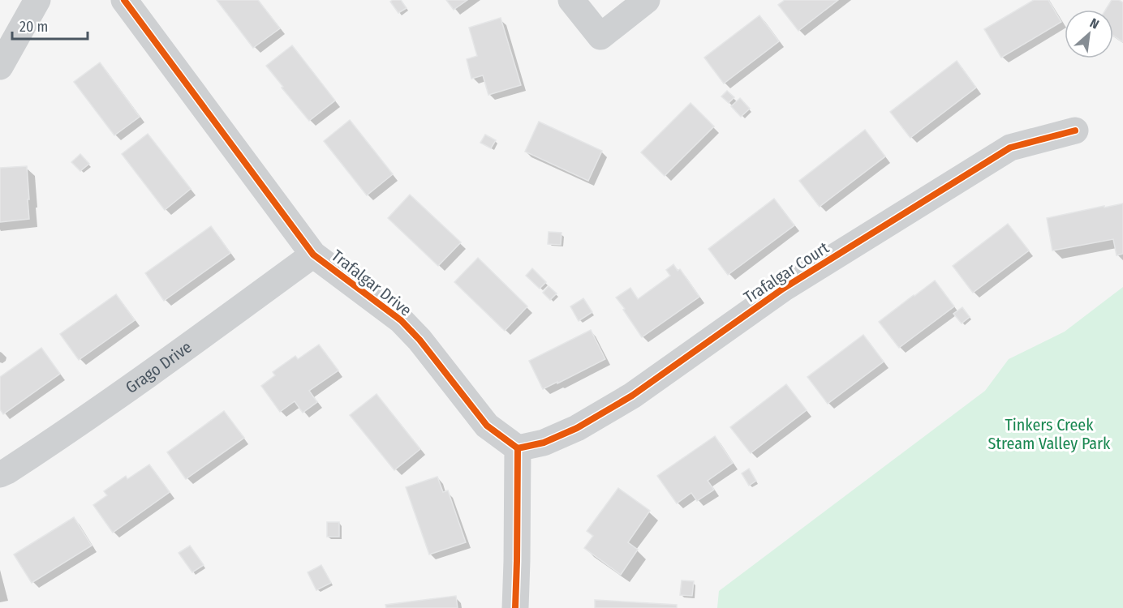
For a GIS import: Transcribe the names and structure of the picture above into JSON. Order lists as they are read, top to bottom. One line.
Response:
{"streets":{"street":["Trafalgar Court","Trafalgar Drive","Grago Drive"]},"crossings":[["Trafalgar Court","Trafalgar Drive"],["Trafalgar Drive","Grago Drive"]],"parks":["Tinkers Creek Stream Valley Park"],"scale_bar":"20 m","north":"top right"}
